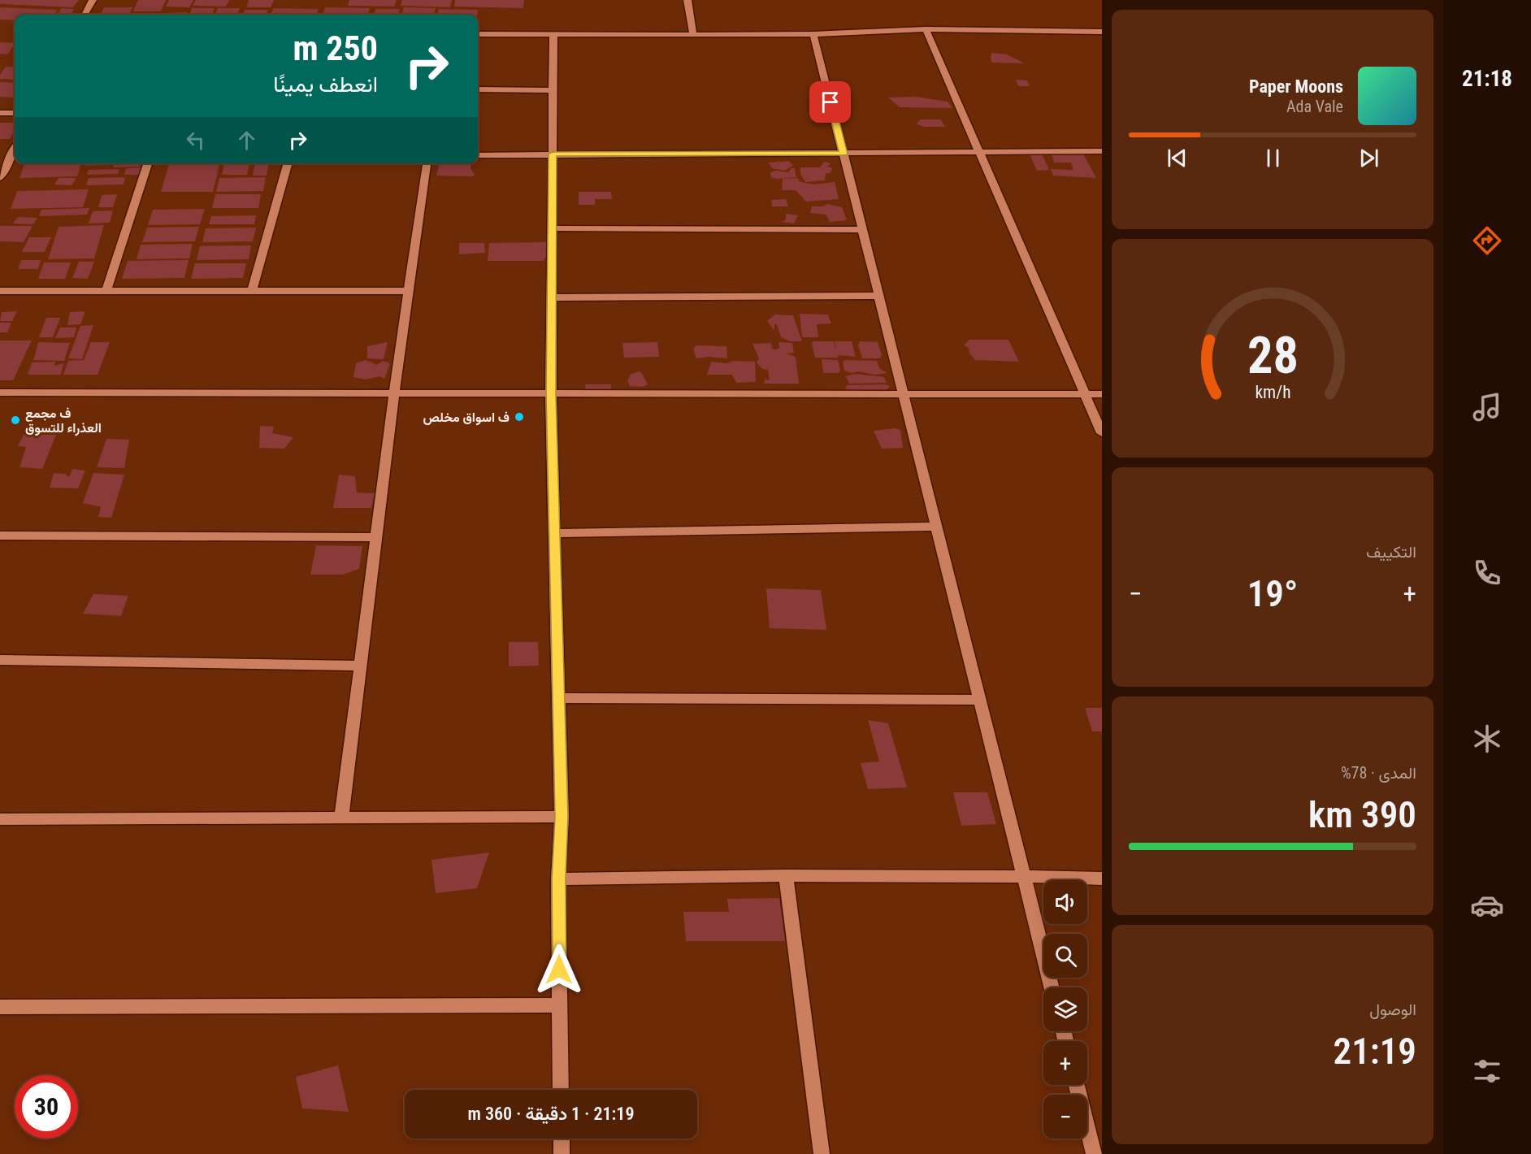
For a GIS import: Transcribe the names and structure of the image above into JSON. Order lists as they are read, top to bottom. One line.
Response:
{"places":["ف اسواق مخلص","ف مجمع العذراء للتسوق"],"page":{"tabs":"21:18","turn":["250 m","انعطف يمينًا"],"song":["Paper Moons","Ada Vale"],"tile":["التكييف",["المدى · 78%","390 km"],["الوصول","21:19"]],"heat":["−","19°","+"],"map_buttons":["+","−"],"limit":"30","trip":"21:19 · 1 دقيقة · 360 m","gauge":["28","km/h"]}}
